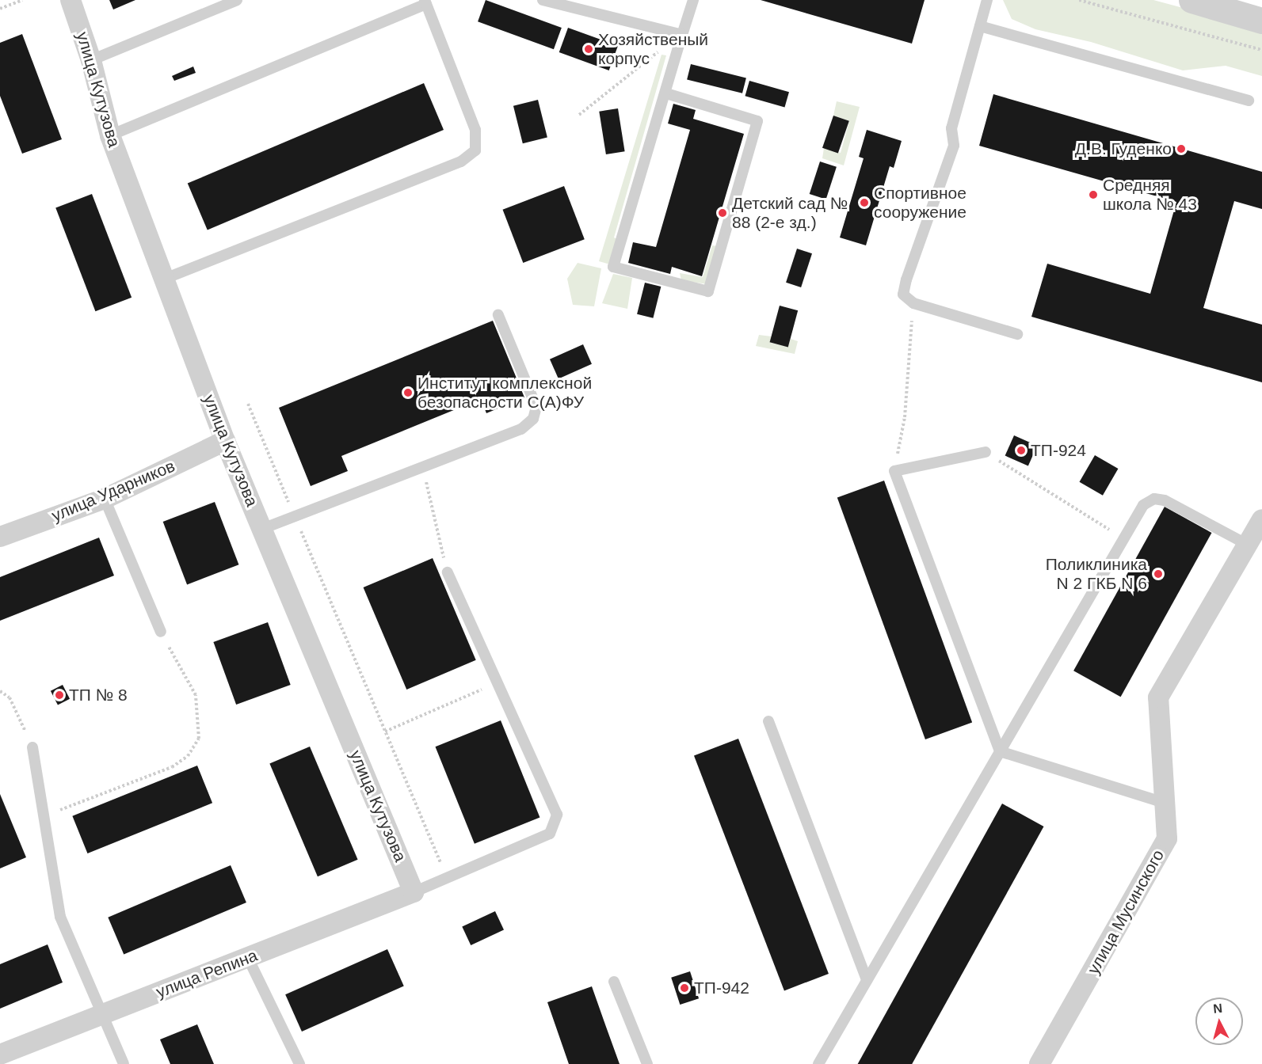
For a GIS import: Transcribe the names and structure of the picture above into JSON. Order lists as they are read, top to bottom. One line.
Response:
{"streets":{"street":["улица Кутузова","улица Ударников","улица Мусинского","улица Репина"]},"crossings":[["улица Кутузова","улица Ударников"],["улица Кутузова","улица Репина"]],"places":["Хозяйственый корпус","Д.В. Гуденко","Средняя школа № 43","Спортивное сооружение","Детский сад № 88 (2-е зд.)","Институт комплексной безопасности С(А)ФУ","ТП-924","Поликлиника N 2 ГКБ N 6","ТП № 8","ТП-942"],"north":"top"}
